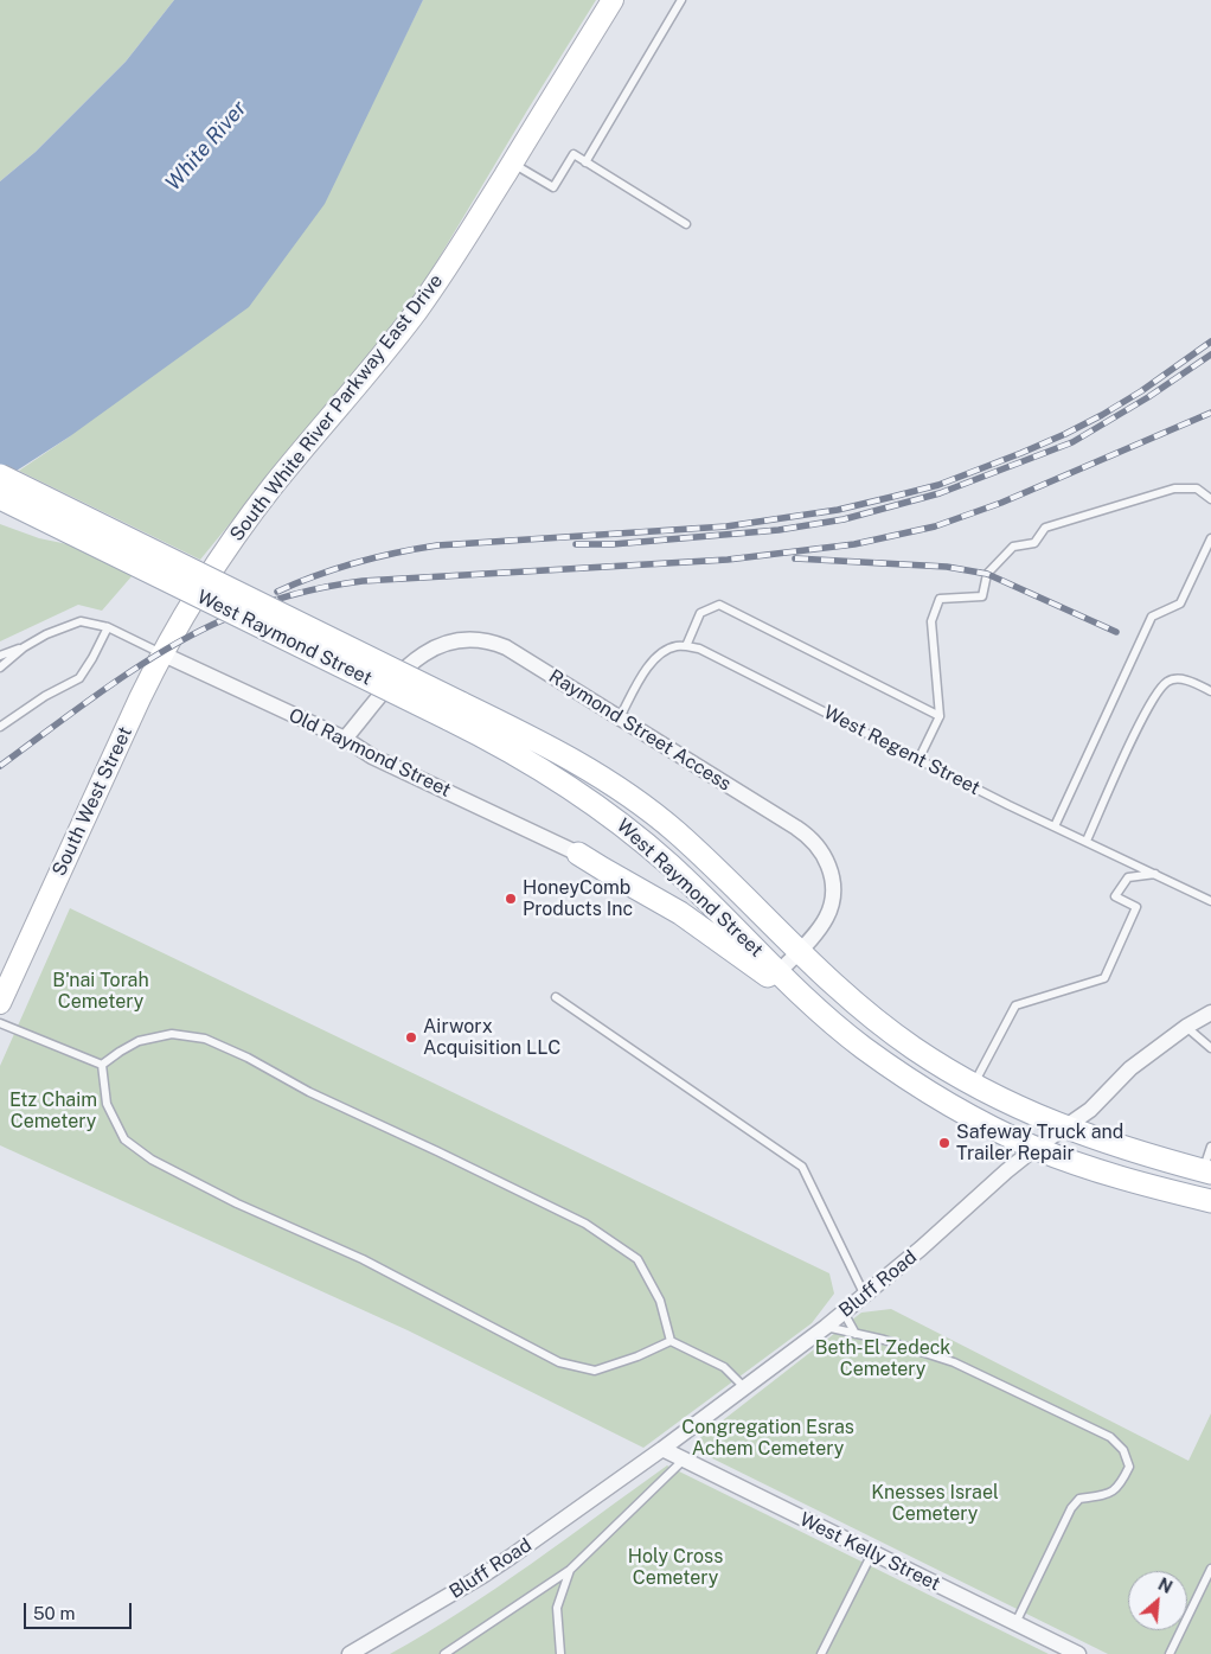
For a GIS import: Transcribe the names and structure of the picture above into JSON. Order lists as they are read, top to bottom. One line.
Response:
{"streets":{"main road":["South White River Parkway East Drive","West Raymond Street","South West Street"],"street":["Raymond Street Access","Old Raymond Street","Bluff Road","West Kelly Street"],"lane":["West Regent Street"]},"crossings":[["South White River Parkway East Drive","South West Street"],["West Raymond Street","Raymond Street Access"],["West Raymond Street","Bluff Road"],["Raymond Street Access","Old Raymond Street"],["Old Raymond Street","South West Street"],["Bluff Road","West Kelly Street"]],"water":["White River"],"parks":["B'nai Torah Cemetery","Etz Chaim Cemetery","Beth-El Zedeck Cemetery","Congregation Esras Achem Cemetery","Knesses Israel Cemetery","Holy Cross Cemetery"],"places":["HoneyComb Products Inc","Airworx Acquisition LLC","Safeway Truck and Trailer Repair"],"scale_bar":"50 m","north":"top right"}
